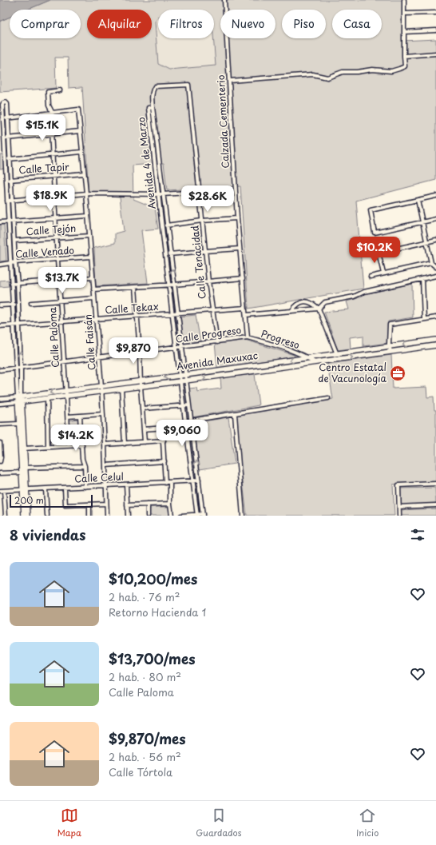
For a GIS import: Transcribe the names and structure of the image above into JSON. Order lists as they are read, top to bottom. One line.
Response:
{"streets":{"main road":["Avenida Maxuxac"],"street":["Calzada Cementerio","Avenida 4 de Marzo","Calle Tapir","Calle Tejón","Calle Venado","Calle Tenacidad","Calle Tekax","Calle Progreso","Calle Paloma","Progreso","Calle Faisán","Calle Celul"]},"crossings":[["Calzada Cementerio","Calle Tekax"],["Calzada Cementerio","Calle Progreso"],["Calzada Cementerio","Progreso"],["Avenida 4 de Marzo","Calle Tenacidad"],["Avenida 4 de Marzo","Calle Tekax"],["Avenida 4 de Marzo","Calle Progreso"],["Avenida 4 de Marzo","Avenida Maxuxac"],["Avenida 4 de Marzo","Calle Celul"],["Calle Tapir","Calle Paloma"],["Calle Tapir","Calle Faisán"],["Calle Tejón","Calle Paloma"],["Calle Tejón","Calle Faisán"],["Calle Venado","Calle Paloma"],["Calle Venado","Calle Faisán"],["Calle Tenacidad","Calle Tekax"],["Calle Tenacidad","Calle Progreso"],["Calle Tekax","Calle Paloma"],["Calle Tekax","Calle Faisán"],["Calle Progreso","Calle Paloma"],["Calle Progreso","Progreso"],["Calle Progreso","Calle Faisán"],["Calle Paloma","Calle Faisán"],["Calle Paloma","Avenida Maxuxac"],["Progreso","Avenida Maxuxac"],["Calle Faisán","Avenida Maxuxac"],["Calle Faisán","Calle Celul"]],"places":{"office":["Centro Estatal de Vacunología"]},"scale_bar":"200 m","page":{"chip":["Comprar","Alquilar","Filtros","Nuevo","Piso","Casa"],"price":["$15.1K","$18.9K","$28.6K","$10.2K","$13.7K","$9,870","$9,060","$14.2K"],"scale":"200 m","heading":"8 viviendas","list":[{"name":"$10,200/mes","note":"2 hab. · 76 m² · Retorno Hacienda 1"},{"name":"$13,700/mes","note":"2 hab. · 80 m² · Calle Paloma"},{"name":"$9,870/mes","note":"2 hab. · 56 m² · Calle Tórtola"}],"tabs":["Mapa","Guardados","Inicio"]}}
